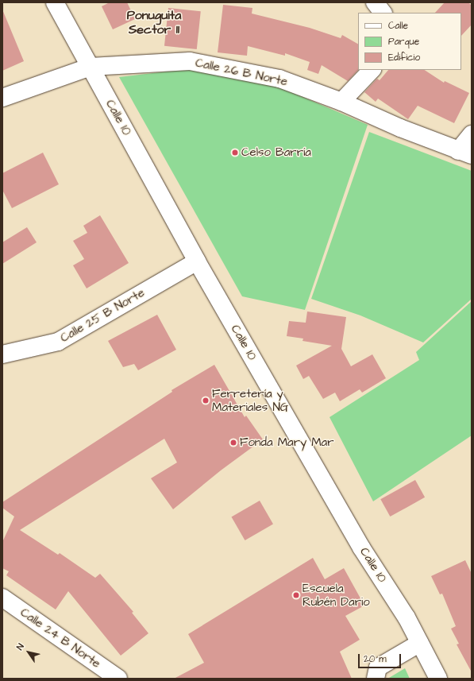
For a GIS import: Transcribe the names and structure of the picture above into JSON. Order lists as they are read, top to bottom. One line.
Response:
{"streets":{"street":["Calle 26 B Norte","Calle 10","Calle 25 B Norte","Calle 24 B Norte"]},"crossings":[["Calle 26 B Norte","Calle 10"],["Calle 10","Calle 25 B Norte"]],"districts":["Ponuguita Sector 11"],"places":["Celso Barría","Ferretería y Materiales NG","Fonda Mary Mar","Escuela Rubén Dario"],"legend":["Calle","Parque","Edificio"],"scale_bar":"20 m","north":"top left"}
